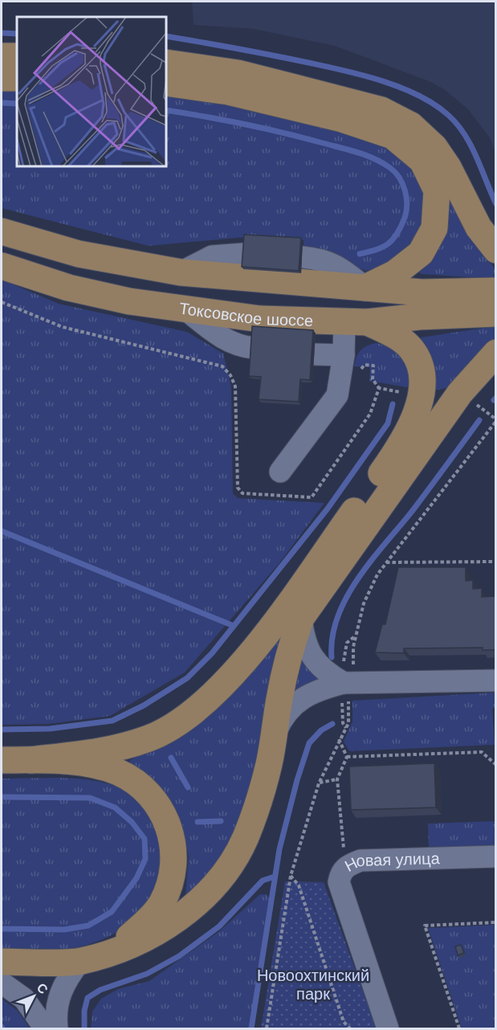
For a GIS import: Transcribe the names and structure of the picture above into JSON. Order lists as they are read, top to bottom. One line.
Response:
{"streets":{"main road":["Токсовское шоссе"],"street":["Новая улица"]},"parks":["Новоохтинский парк"],"north":"top right"}
